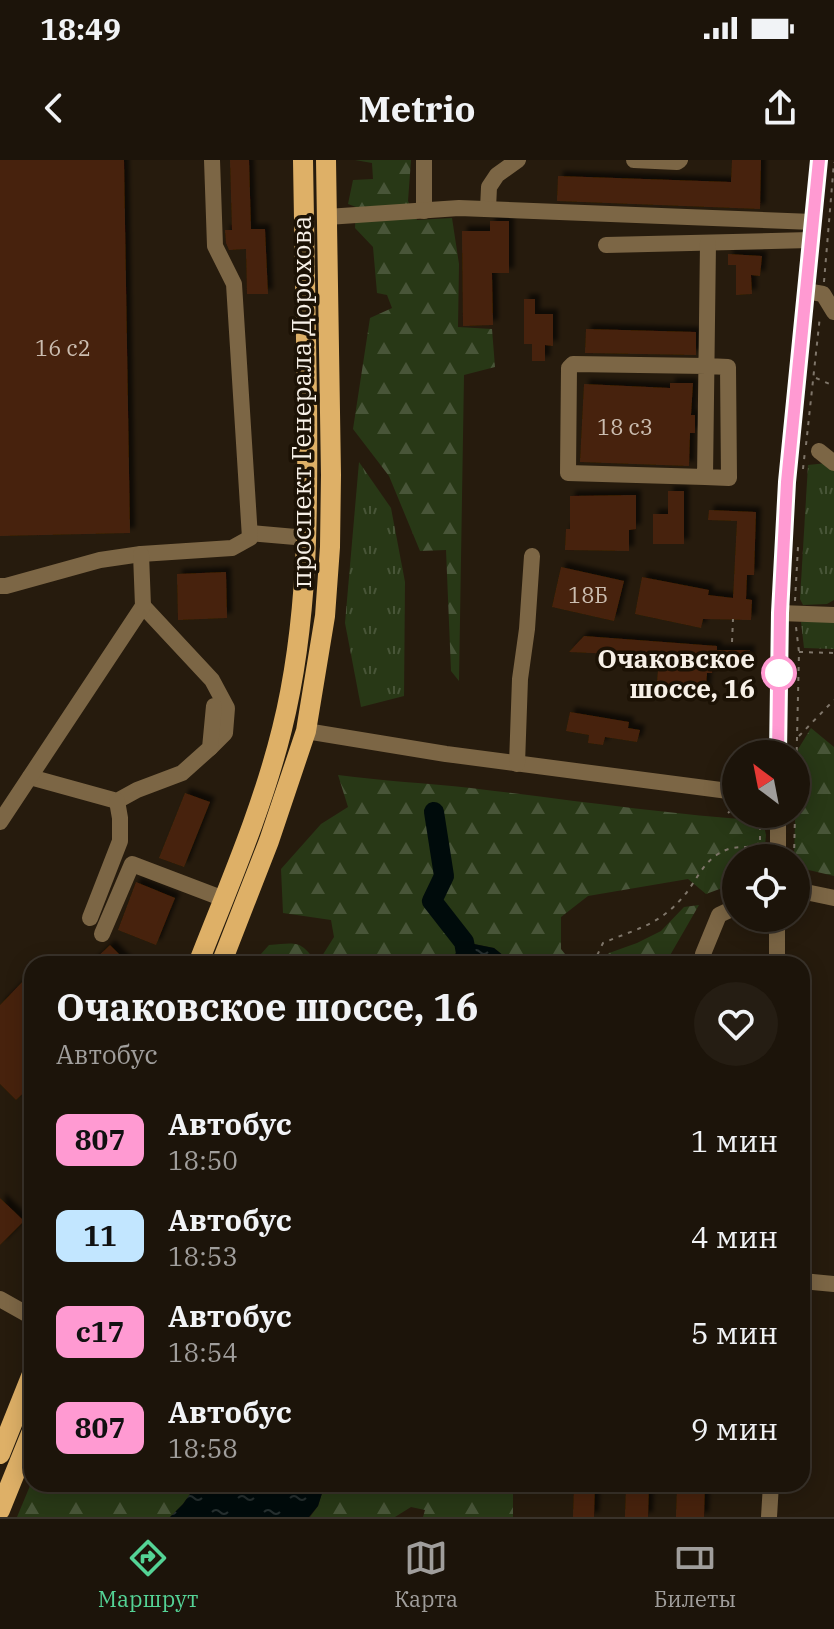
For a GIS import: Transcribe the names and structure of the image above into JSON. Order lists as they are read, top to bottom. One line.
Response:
{"streets":{"main road":["проспект Генерала Дорохова"]},"places":["Очаковское шоссе, 16"],"lines":["bus line 807"],"house_numbers":["16 с2","18 с3","18Б"],"north":"top left","page":{"status":"18:49","header":"Metrio","heading":["Очаковское шоссе, 16","Автобус"],"list":[{"mark":"807","name":"Автобус","note":"18:50","value":"1 мин"},{"mark":"11","name":"Автобус","note":"18:53","value":"4 мин"},{"mark":"с17","name":"Автобус","note":"18:54","value":"5 мин"},{"mark":"807","name":"Автобус","note":"18:58","value":"9 мин"}],"tabs":["Маршрут","Карта","Билеты"]}}
